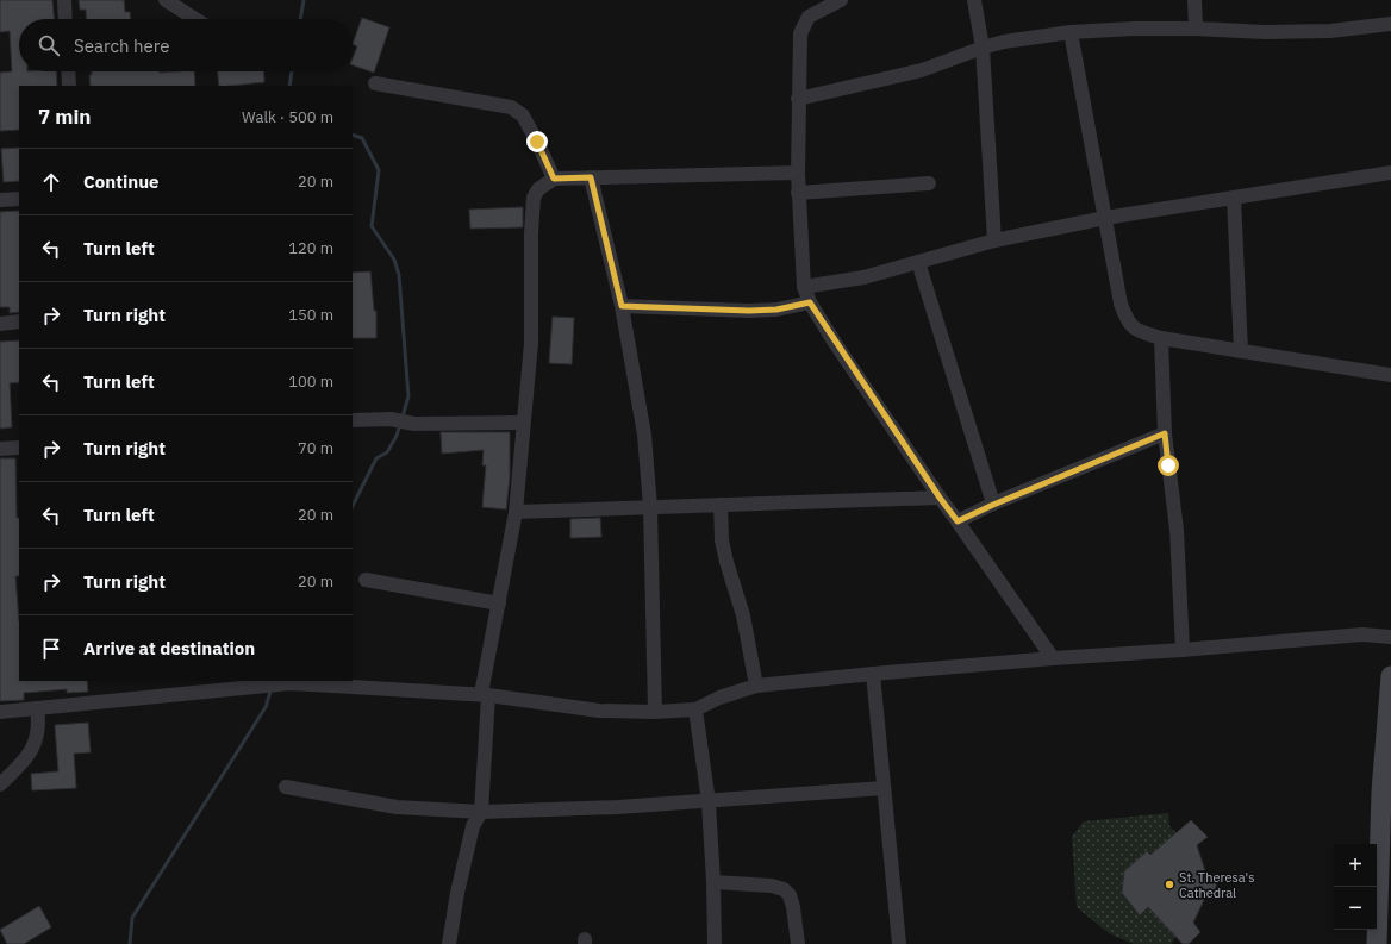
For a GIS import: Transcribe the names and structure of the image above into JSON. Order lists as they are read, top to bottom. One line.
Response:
{"places":["St. Theresa's Cathedral"],"page":{"search":"Search here","heading":["7 min","Walk · 500 m"],"list":[["Continue","20 m"],["Turn left","120 m"],["Turn right","150 m"],["Turn left","100 m"],["Turn right","70 m"],["Turn left","20 m"],["Turn right","20 m"],"Arrive at destination"],"map_buttons":["+","−"]}}
